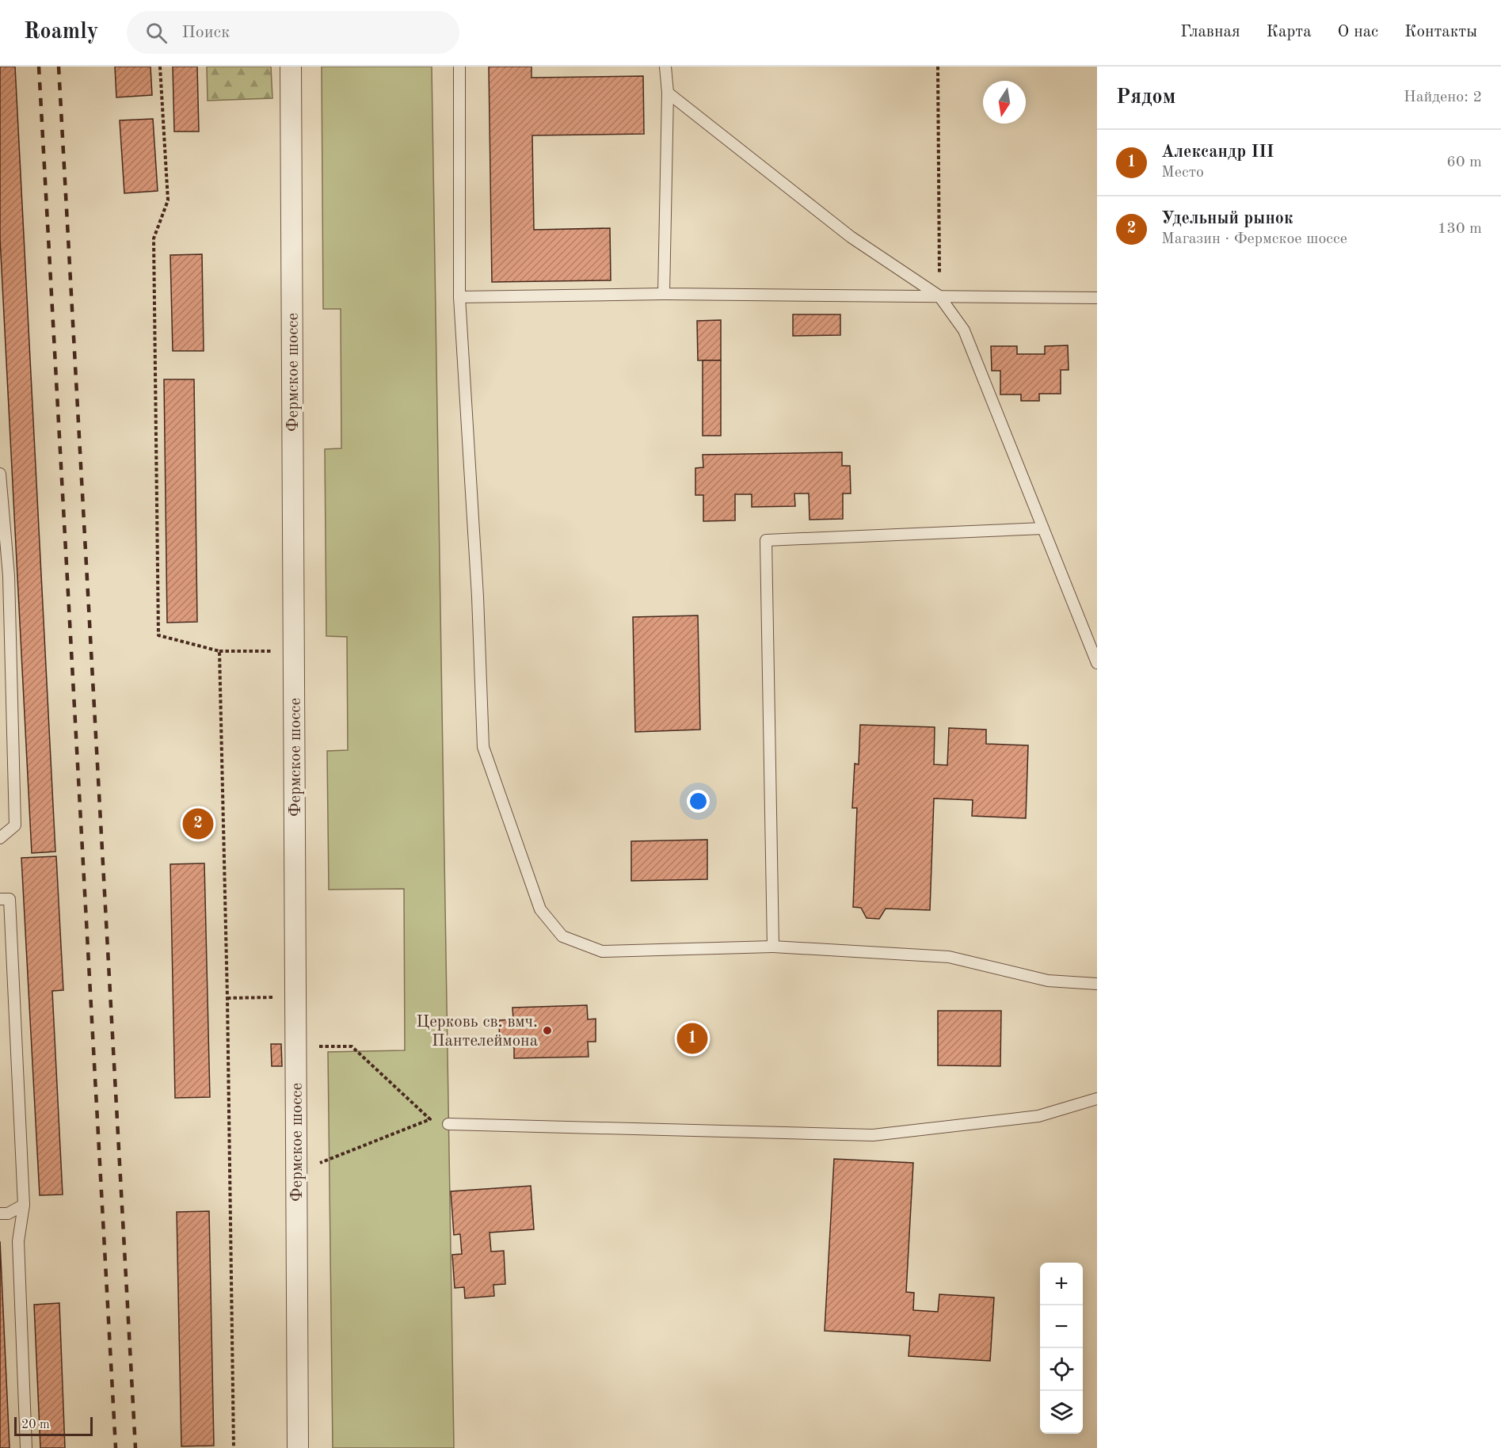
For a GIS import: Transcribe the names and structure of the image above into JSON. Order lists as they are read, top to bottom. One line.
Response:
{"streets":{"street":["Фермское шоссе"]},"places":["Церковь св. вмч. Пантелеймона"],"scale_bar":"20 m","north":"bottom","page":{"header":"Roamly","search":"Поиск","nav":["Главная","Карта","О нас","Контакты"],"heading":["Рядом","Найдено: 2"],"list":[{"mark":"1","name":"Александр III","note":"Место","value":"60 m"},{"mark":"2","name":"Удельный рынок","note":"Магазин · Фермское шоссе","value":"130 m"}],"pins":["2","1"],"map_buttons":["+","−"],"scale":"20 m"}}
